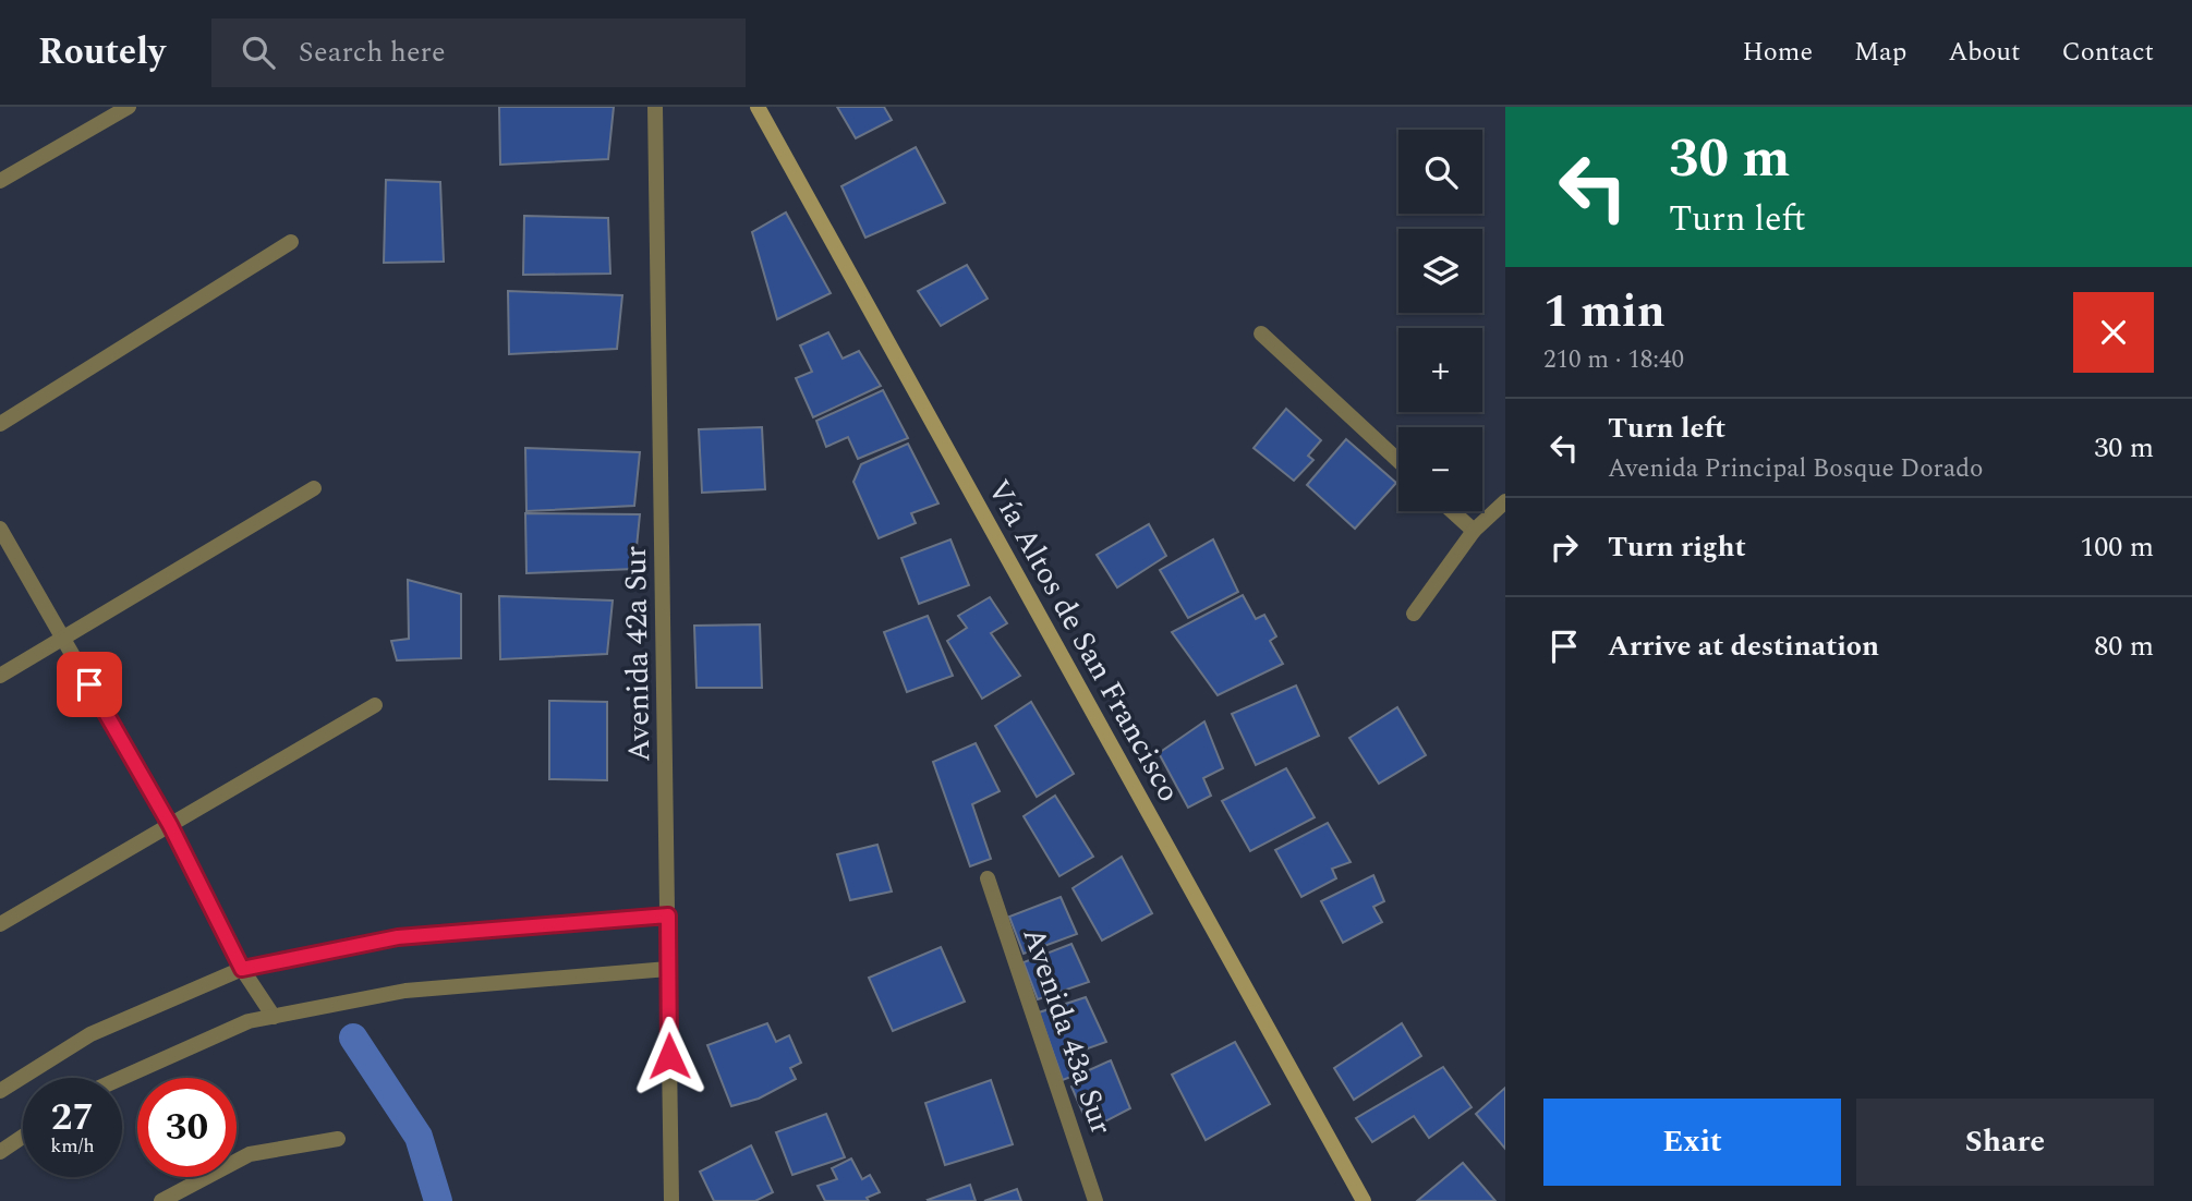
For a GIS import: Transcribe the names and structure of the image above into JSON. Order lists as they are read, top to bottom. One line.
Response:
{"streets":{"street":["Vía Altos de San Francisco","Avenida 42a Sur","Avenida 43a Sur"]},"page":{"header":"Routely","search":"Search here","nav":["Home","Map","About","Contact"],"turn":["30 m","Turn left"],"map_buttons":["+","−"],"heading":["1 min","210 m · 18:40"],"list":[{"name":"Turn left","note":"Avenida Principal Bosque Dorado","value":"30 m"},{"name":"Turn right","value":"100 m"},{"name":"Arrive at destination","value":"80 m"}],"speed":"27 km/h","limit":"30","buttons":["Exit","Share"]}}
